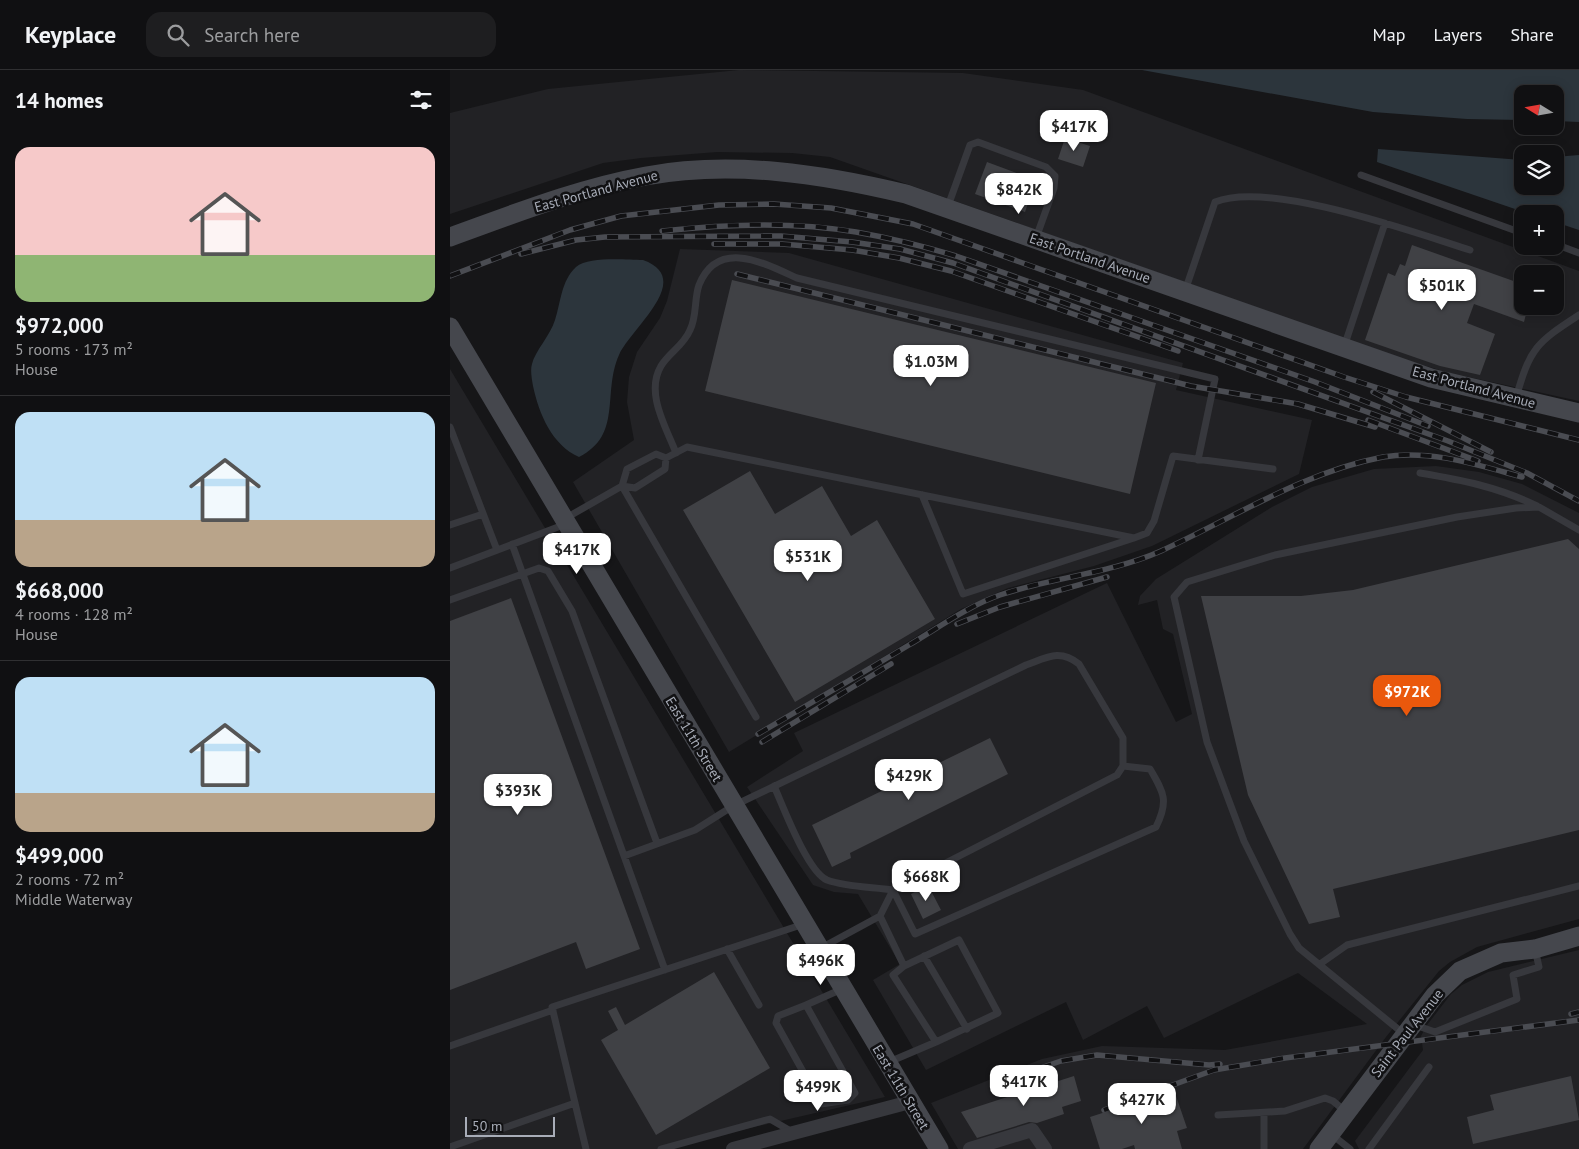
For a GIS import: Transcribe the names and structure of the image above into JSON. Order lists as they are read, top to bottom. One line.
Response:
{"streets":{"street":["East Portland Avenue","East 11th Street","Saint Paul Avenue"]},"scale_bar":"50 m","north":"left","page":{"header":"Keyplace","search":"Search here","nav":["Map","Layers","Share"],"heading":"14 homes","map_buttons":["+","−"],"price":["$417K","$842K","$501K","$1.03M","$417K","$531K","$972K","$429K","$393K","$668K","$496K","$417K","$499K","$427K"],"list":[{"name":"$972,000","note":"5 rooms · 173 m² · House"},{"name":"$668,000","note":"4 rooms · 128 m² · House"},{"name":"$499,000","note":"2 rooms · 72 m² · Middle Waterway"}],"scale":"50 m"}}
